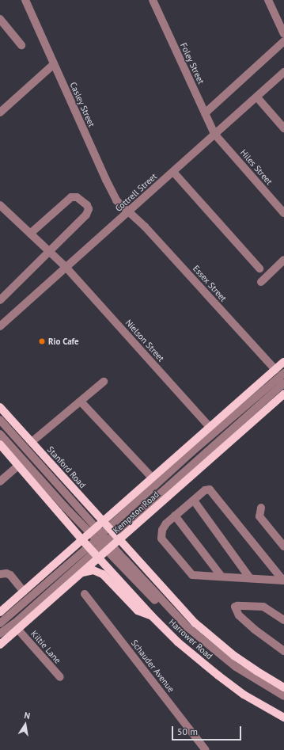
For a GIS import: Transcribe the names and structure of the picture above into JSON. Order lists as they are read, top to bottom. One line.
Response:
{"streets":{"main road":["Stanford Road","Kempston Road","Harrower Road"],"street":["Foley Street","Casley Street","Hiles Street","Cottrell Street","Essex Street","Nielson Street","Kiltie Lane","Schauder Avenue"]},"crossings":[["Foley Street","Hiles Street"],["Foley Street","Cottrell Street"],["Casley Street","Cottrell Street"],["Casley Street","Essex Street"],["Hiles Street","Cottrell Street"],["Cottrell Street","Essex Street"],["Cottrell Street","Nielson Street"],["Essex Street","Kempston Road"],["Nielson Street","Kempston Road"],["Stanford Road","Kempston Road"],["Stanford Road","Harrower Road"],["Kempston Road","Harrower Road"],["Kempston Road","Kiltie Lane"]],"places":["Rio Cafe"],"scale_bar":"50 m","north":"top"}
